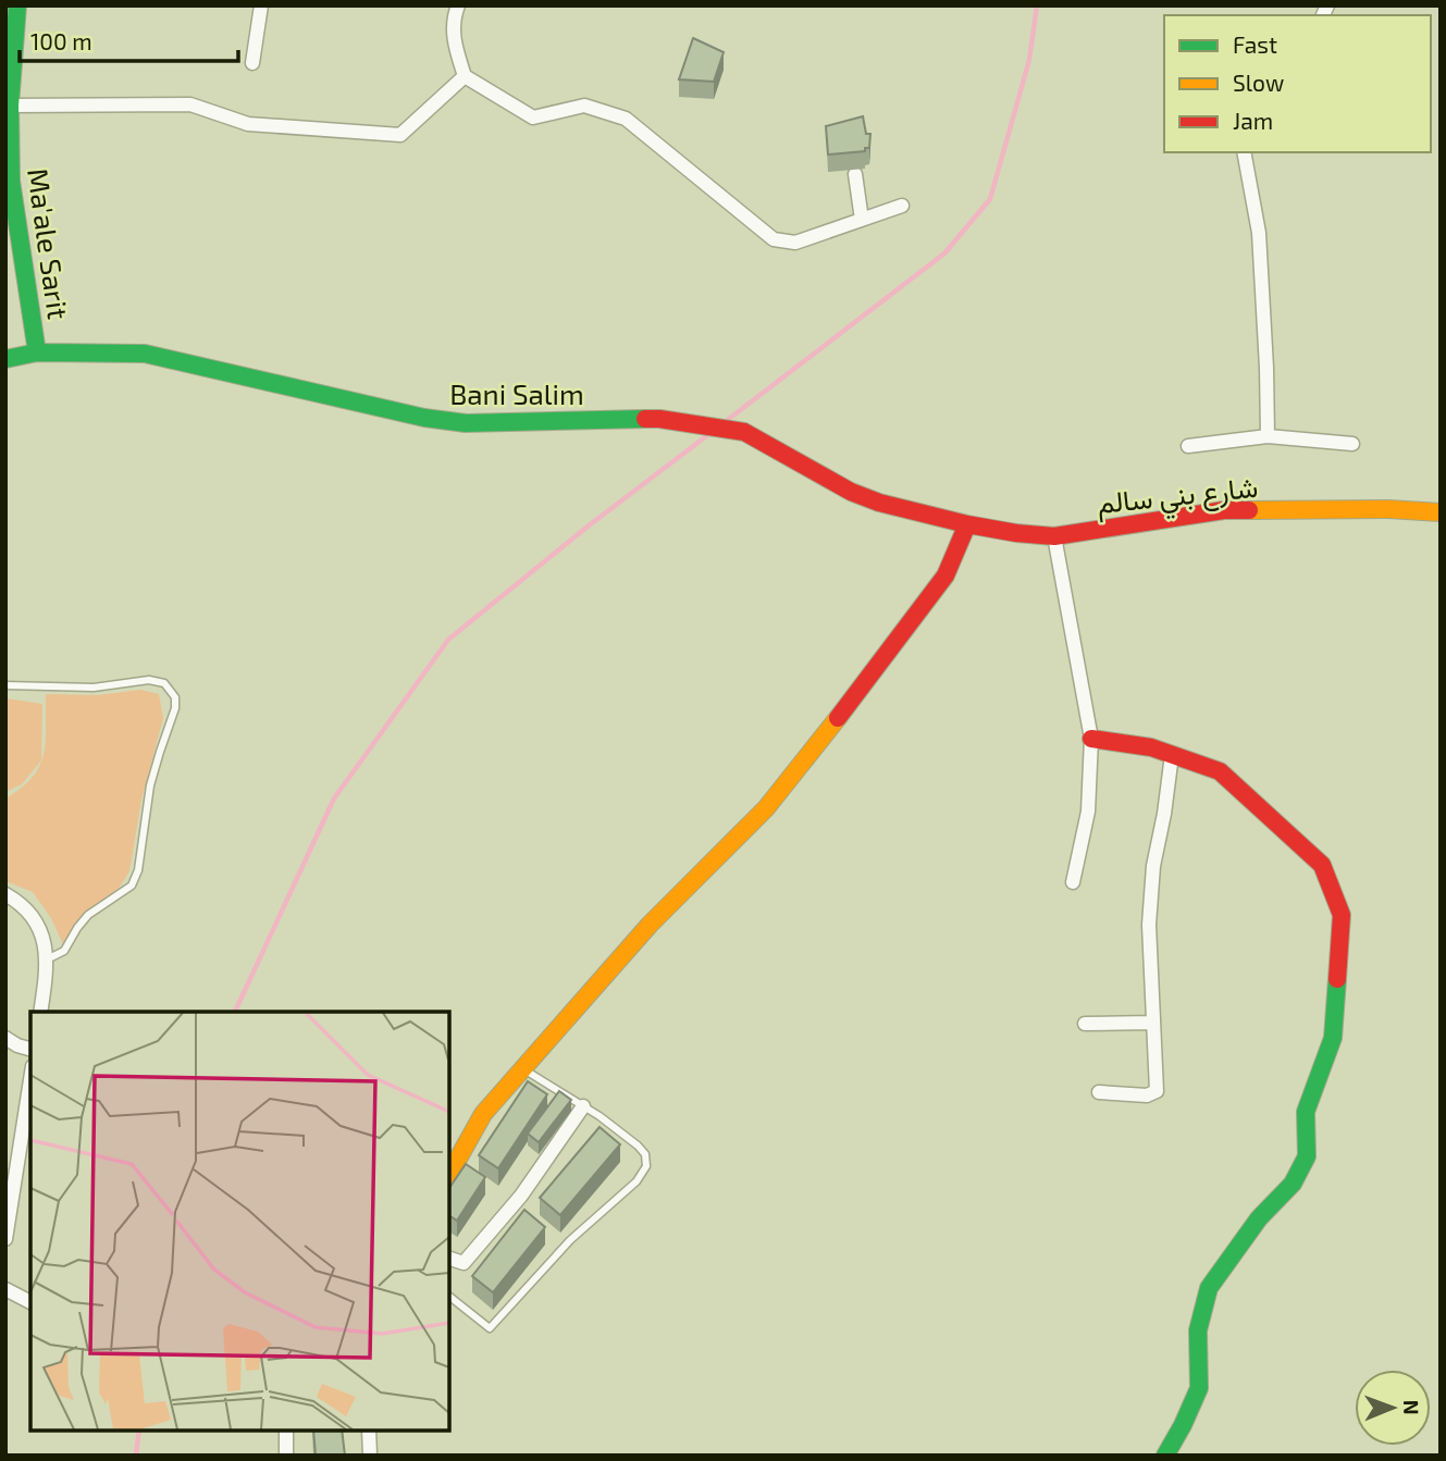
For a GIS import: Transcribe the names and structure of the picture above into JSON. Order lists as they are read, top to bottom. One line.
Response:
{"streets":{"street":["Ma'ale Sarit","Bani Salim","شارع بني سالم"]},"crossings":[["Ma'ale Sarit","Bani Salim"],["Bani Salim","شارع بني سالم"]],"legend":["Fast","Slow","Jam"],"scale_bar":"100 m","north":"right"}
